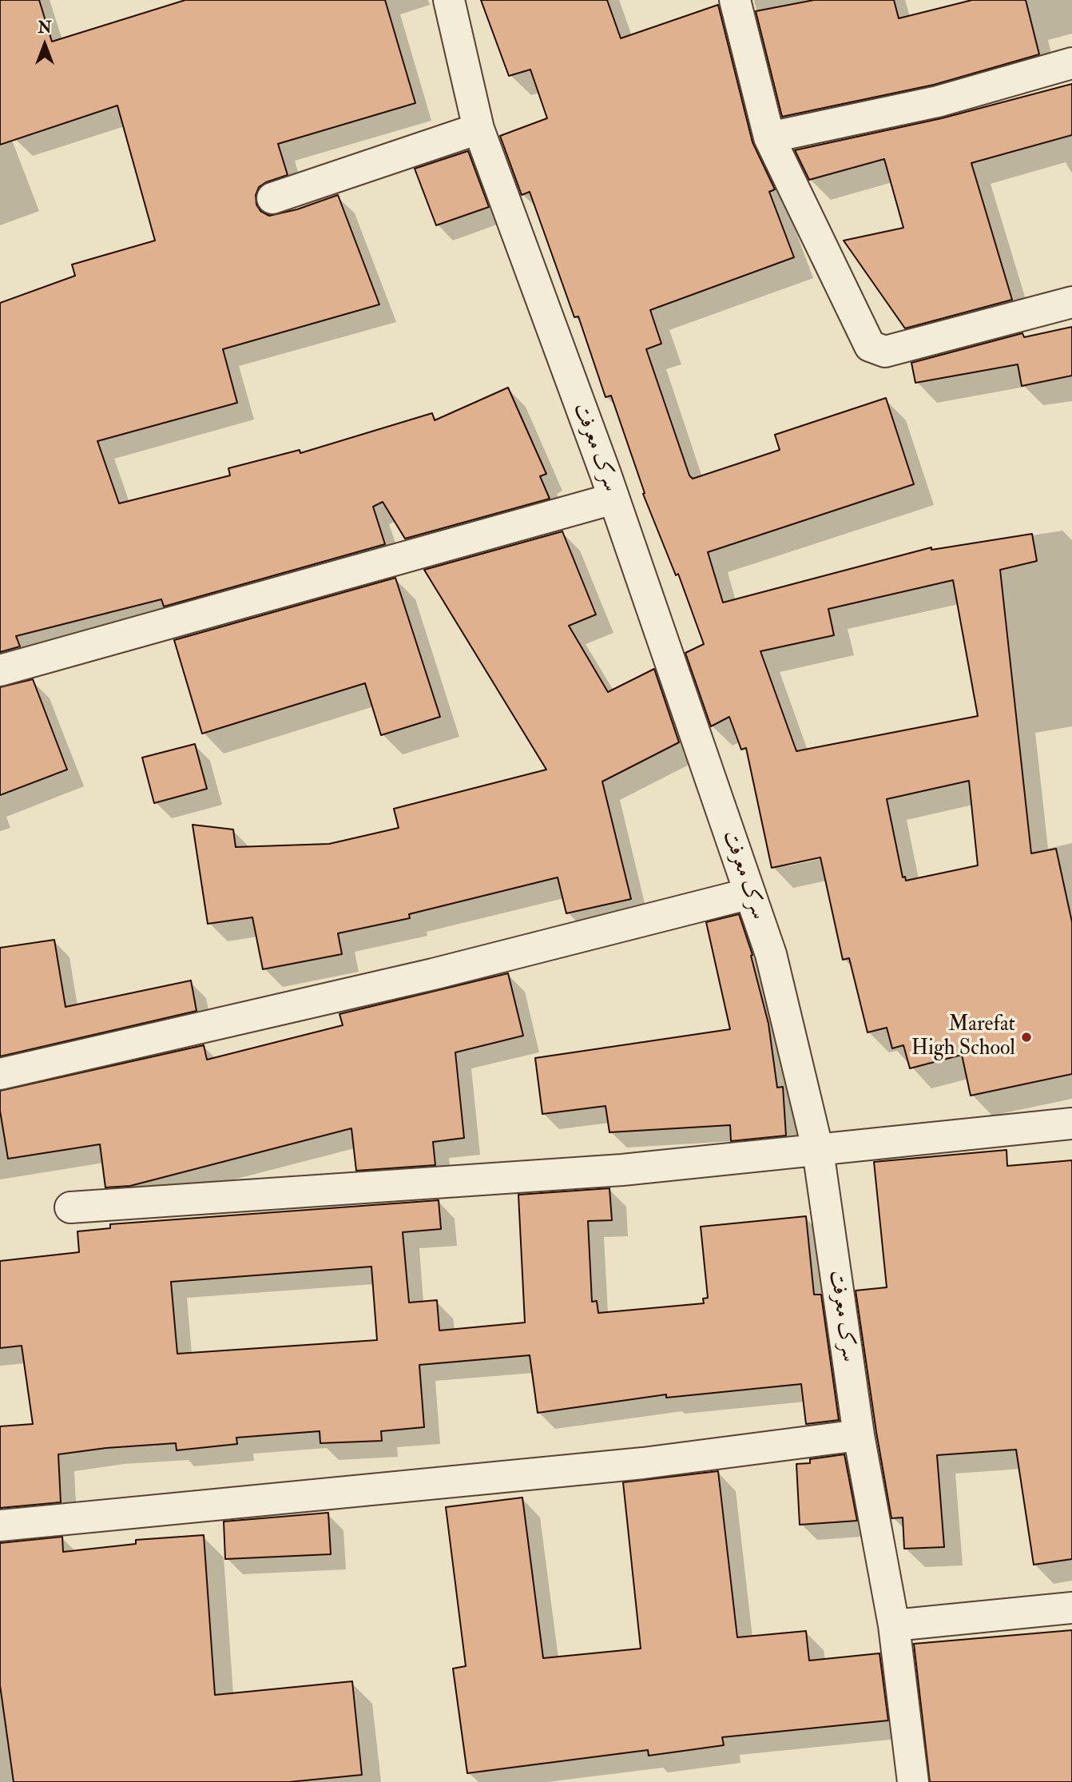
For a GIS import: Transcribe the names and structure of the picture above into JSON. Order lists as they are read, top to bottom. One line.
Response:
{"streets":{"street":["سرک معرفت"]},"places":["Marefat High School"],"north":"top"}
